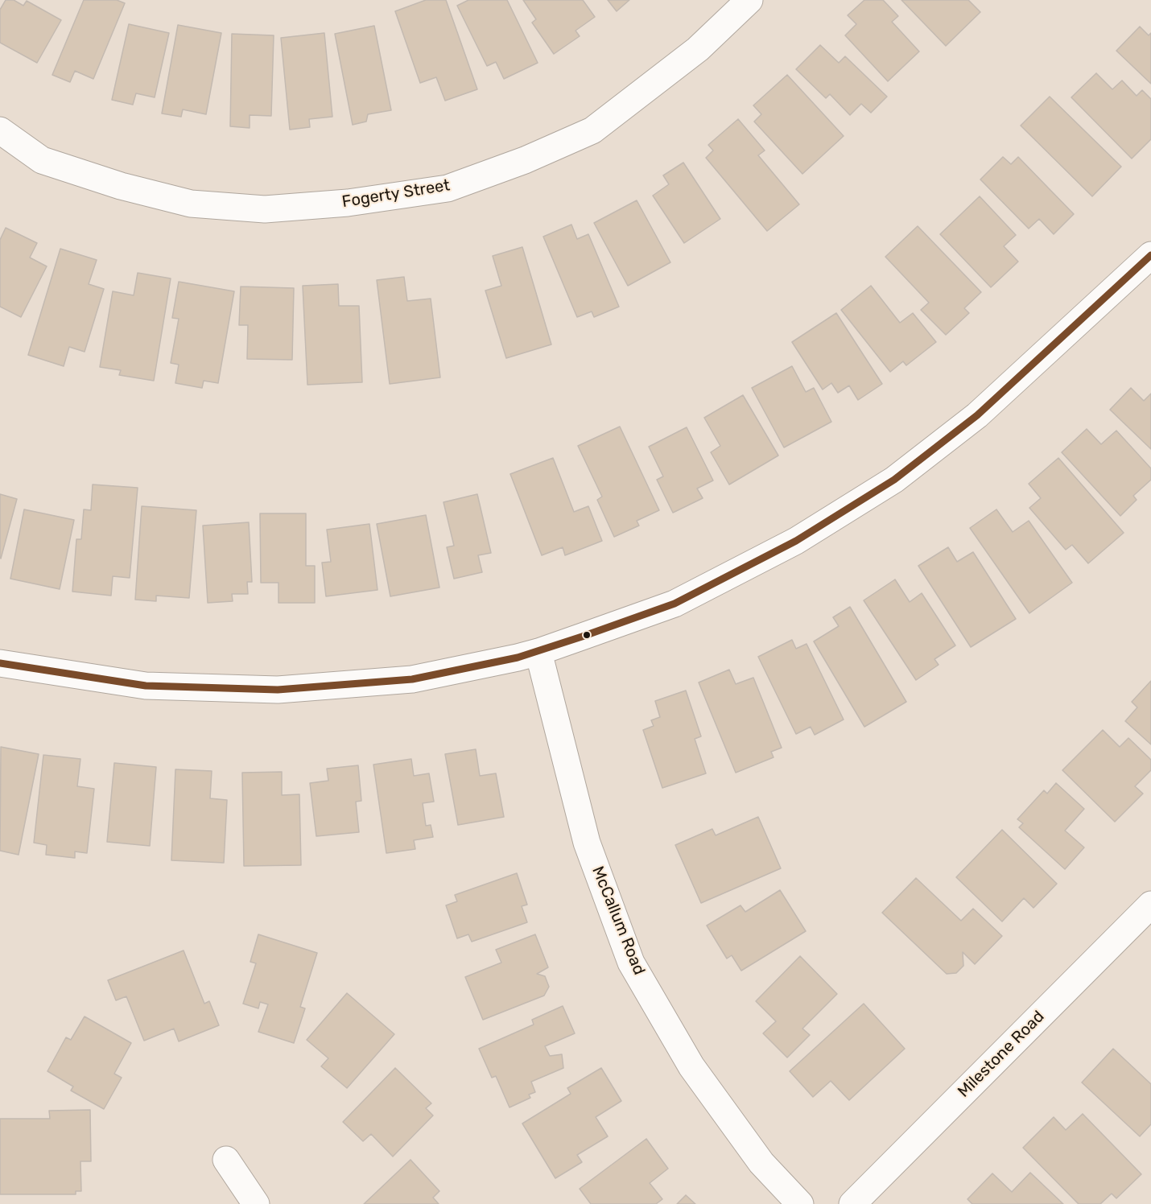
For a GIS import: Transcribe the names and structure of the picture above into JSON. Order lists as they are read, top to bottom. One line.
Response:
{"streets":{"street":["Fogerty Street","McCallum Road","Milestone Road"]}}
